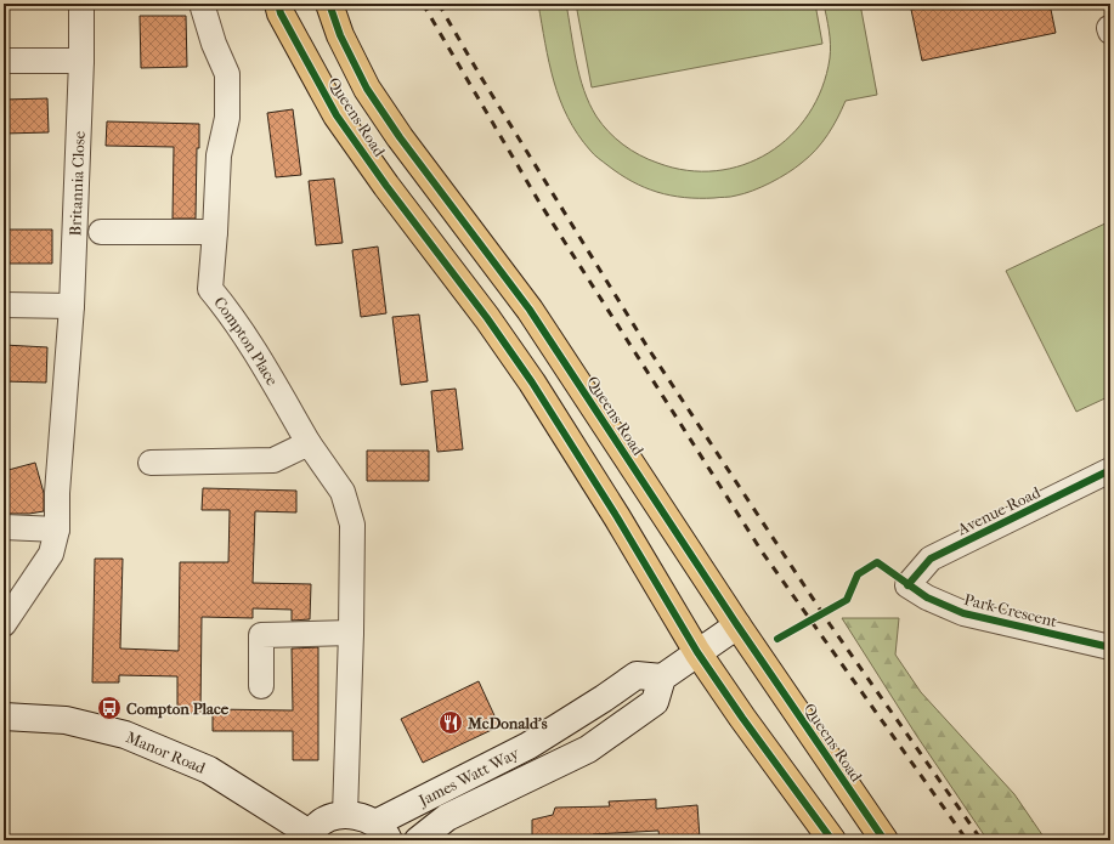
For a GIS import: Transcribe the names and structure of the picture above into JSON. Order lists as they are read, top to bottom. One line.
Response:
{"streets":{"main road":["Queens Road"],"street":["Britannia Close","Compton Place","Avenue Road","Park Crescent","Manor Road","James Watt Way"]},"crossings":[["Compton Place","James Watt Way"],["Avenue Road","Park Crescent"]],"places":{"bus stop":["Compton Place"],"restaurant":["McDonald's"]}}
